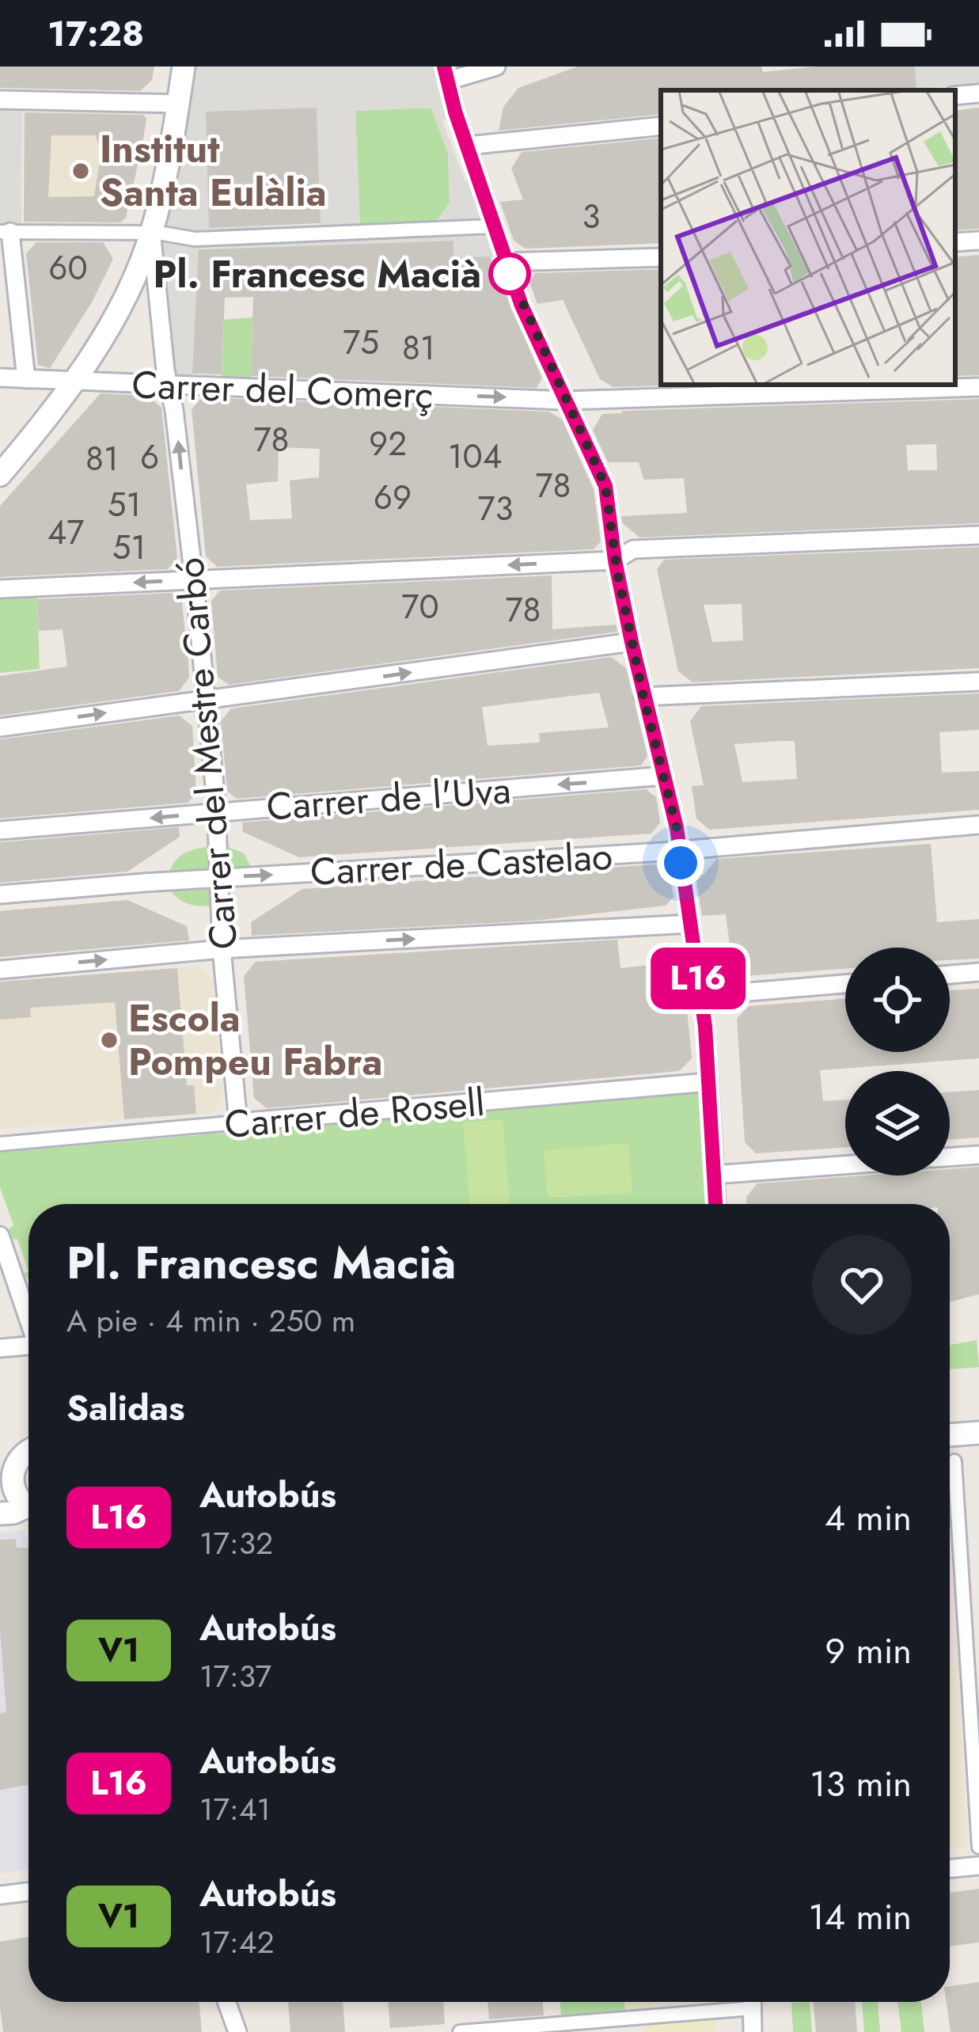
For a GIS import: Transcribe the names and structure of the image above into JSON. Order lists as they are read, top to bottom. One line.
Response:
{"streets":{"street":["Carrer del Comerç","Carrer del Mestre Carbó","Carrer de l'Uva","Carrer de Castelao","Carrer de Rosell"]},"crossings":[["Carrer del Comerç","Carrer del Mestre Carbó"],["Carrer del Mestre Carbó","Carrer de l'Uva"],["Carrer del Mestre Carbó","Carrer de Castelao"],["Carrer del Mestre Carbó","Carrer de Rosell"]],"one_way":["Carrer del Comerç"],"places":["Institut Santa Eulàlia","Pl. Francesc Macià","Escola Pompeu Fabra"],"lines":["bus line L16"],"house_numbers":["3","60","75","81","78","92","104","6","81","78","69","51","73","47","51","70","78"],"page":{"status":"17:28","on_map":"L16","heading":[["Pl. Francesc Macià","A pie · 4 min · 250 m"],"Salidas"],"list":[{"mark":"L16","name":"Autobús","note":"17:32","value":"4 min"},{"mark":"V1","name":"Autobús","note":"17:37","value":"9 min"},{"mark":"L16","name":"Autobús","note":"17:41","value":"13 min"},{"mark":"V1","name":"Autobús","note":"17:42","value":"14 min"}]}}
